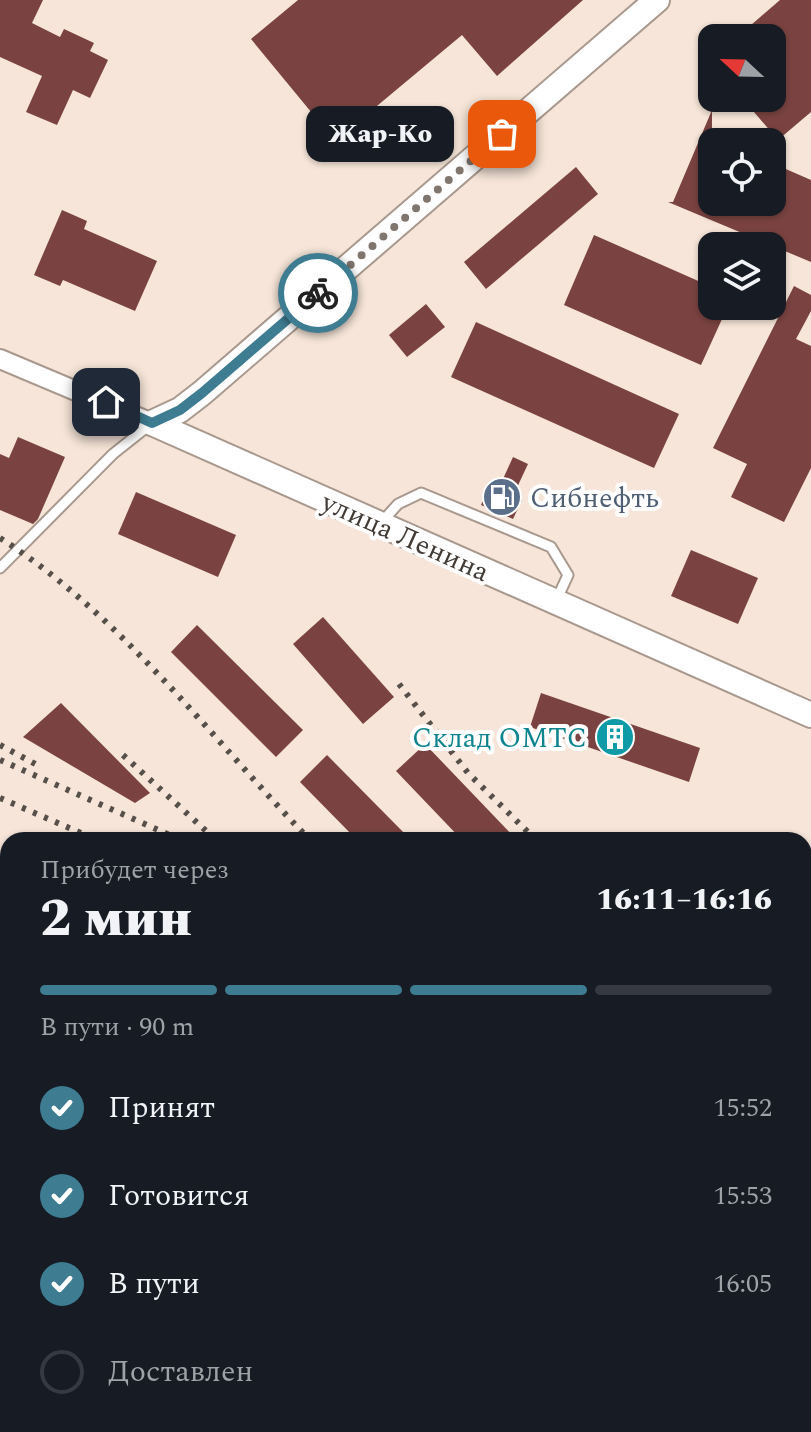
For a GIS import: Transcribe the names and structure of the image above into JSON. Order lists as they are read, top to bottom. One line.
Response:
{"streets":{"street":["улица Ленина"]},"places":{"other":["Жар-Ко"],"fuel station":["Сибнефть"],"building":["Склад ОМТС"]},"north":"left","page":{"bubble":"Жар-Ко","heading":["2 мин","Прибудет через","16:11–16:16"],"bar":"В пути · 90 m","list":[["Принят","15:52"],["Готовится","15:53"],["В пути","16:05"],"Доставлен"]}}
